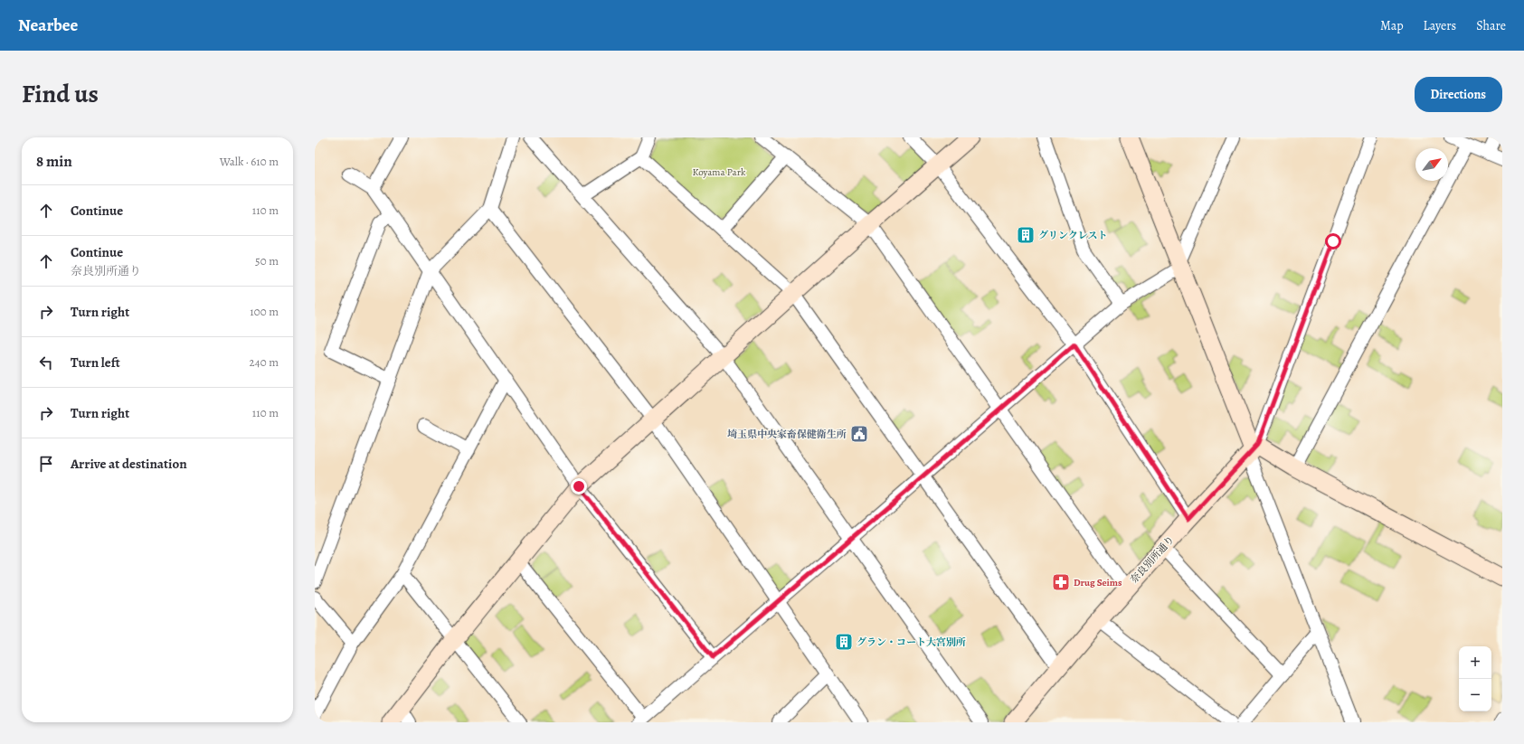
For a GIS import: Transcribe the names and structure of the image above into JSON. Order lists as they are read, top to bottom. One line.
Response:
{"streets":{"street":["奈良別所通り"]},"parks":["Koyama Park"],"places":{"building":["グリンクレスト","グラン・コート大宮別所"],"public building":["埼玉県中央家畜保健衛生所"],"pharmacy":["Drug Seims"]},"north":"top right","page":{"header":"Nearbee","nav":["Map","Layers","Share"],"title":"Find us","buttons":"Directions","heading":["8 min","Walk · 610 m"],"list":[["Continue","110 m"],["Continue","奈良別所通り","50 m"],["Turn right","100 m"],["Turn left","240 m"],["Turn right","110 m"],"Arrive at destination"],"map_buttons":["+","−"]}}
